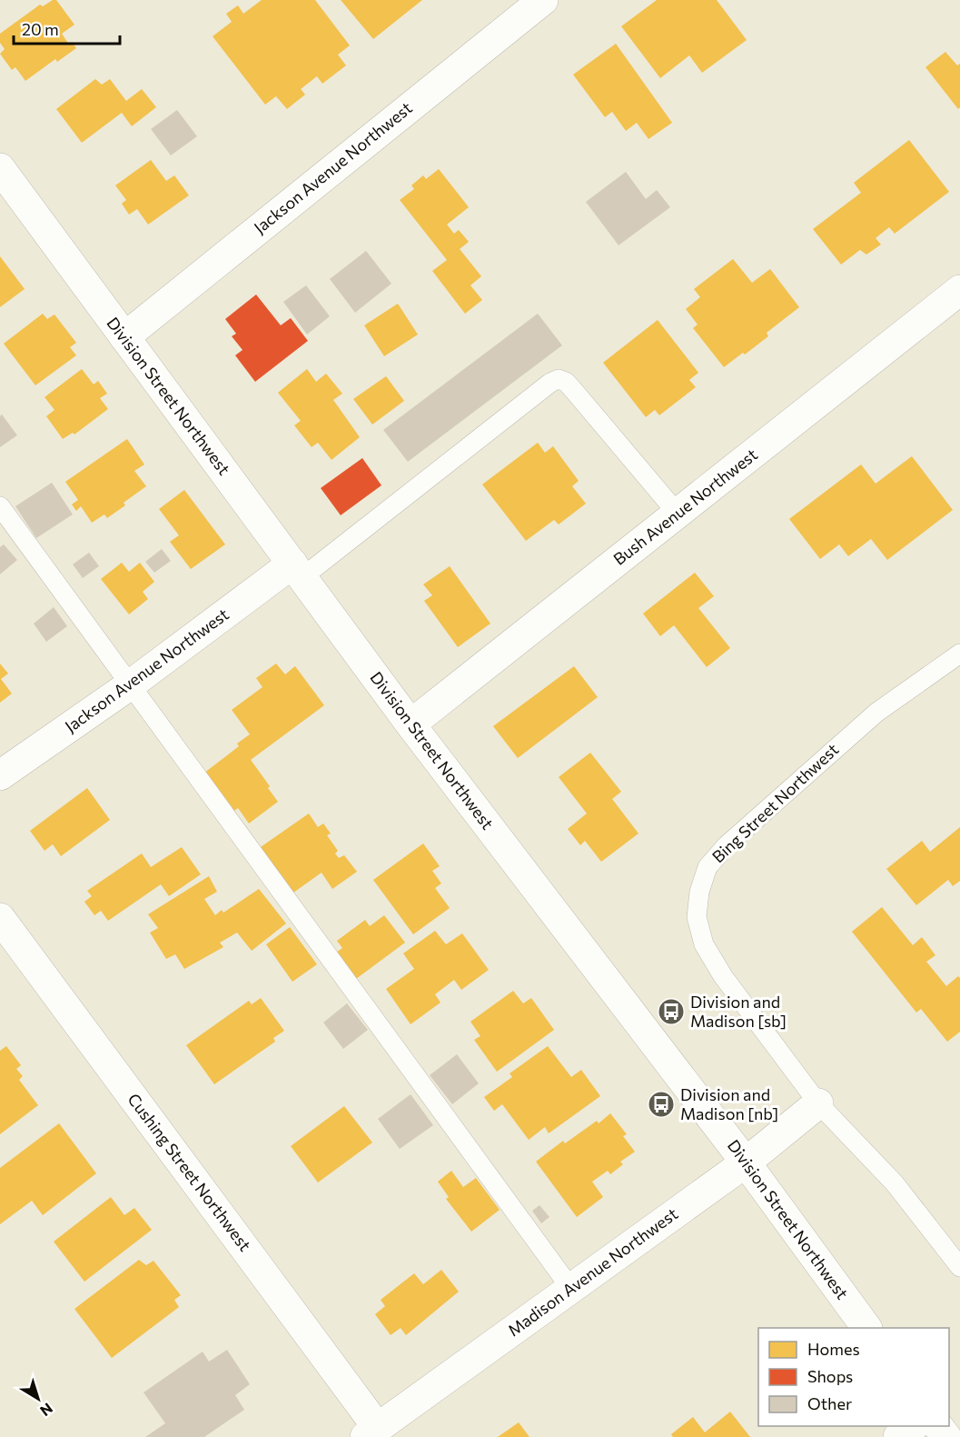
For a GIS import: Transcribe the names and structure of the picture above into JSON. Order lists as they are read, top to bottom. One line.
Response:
{"streets":{"street":["Jackson Avenue Northwest","Division Street Northwest","Bush Avenue Northwest","Cushing Street Northwest","Madison Avenue Northwest"],"lane":["Bing Street Northwest"]},"crossings":[["Jackson Avenue Northwest","Division Street Northwest"],["Division Street Northwest","Bush Avenue Northwest"],["Division Street Northwest","Madison Avenue Northwest"],["Bing Street Northwest","Madison Avenue Northwest"],["Cushing Street Northwest","Madison Avenue Northwest"]],"places":{"bus stop":["Division and Madison [sb]","Division and Madison [nb]"]},"legend":["Homes","Shops","Other"],"scale_bar":"20 m","north":"bottom right"}
